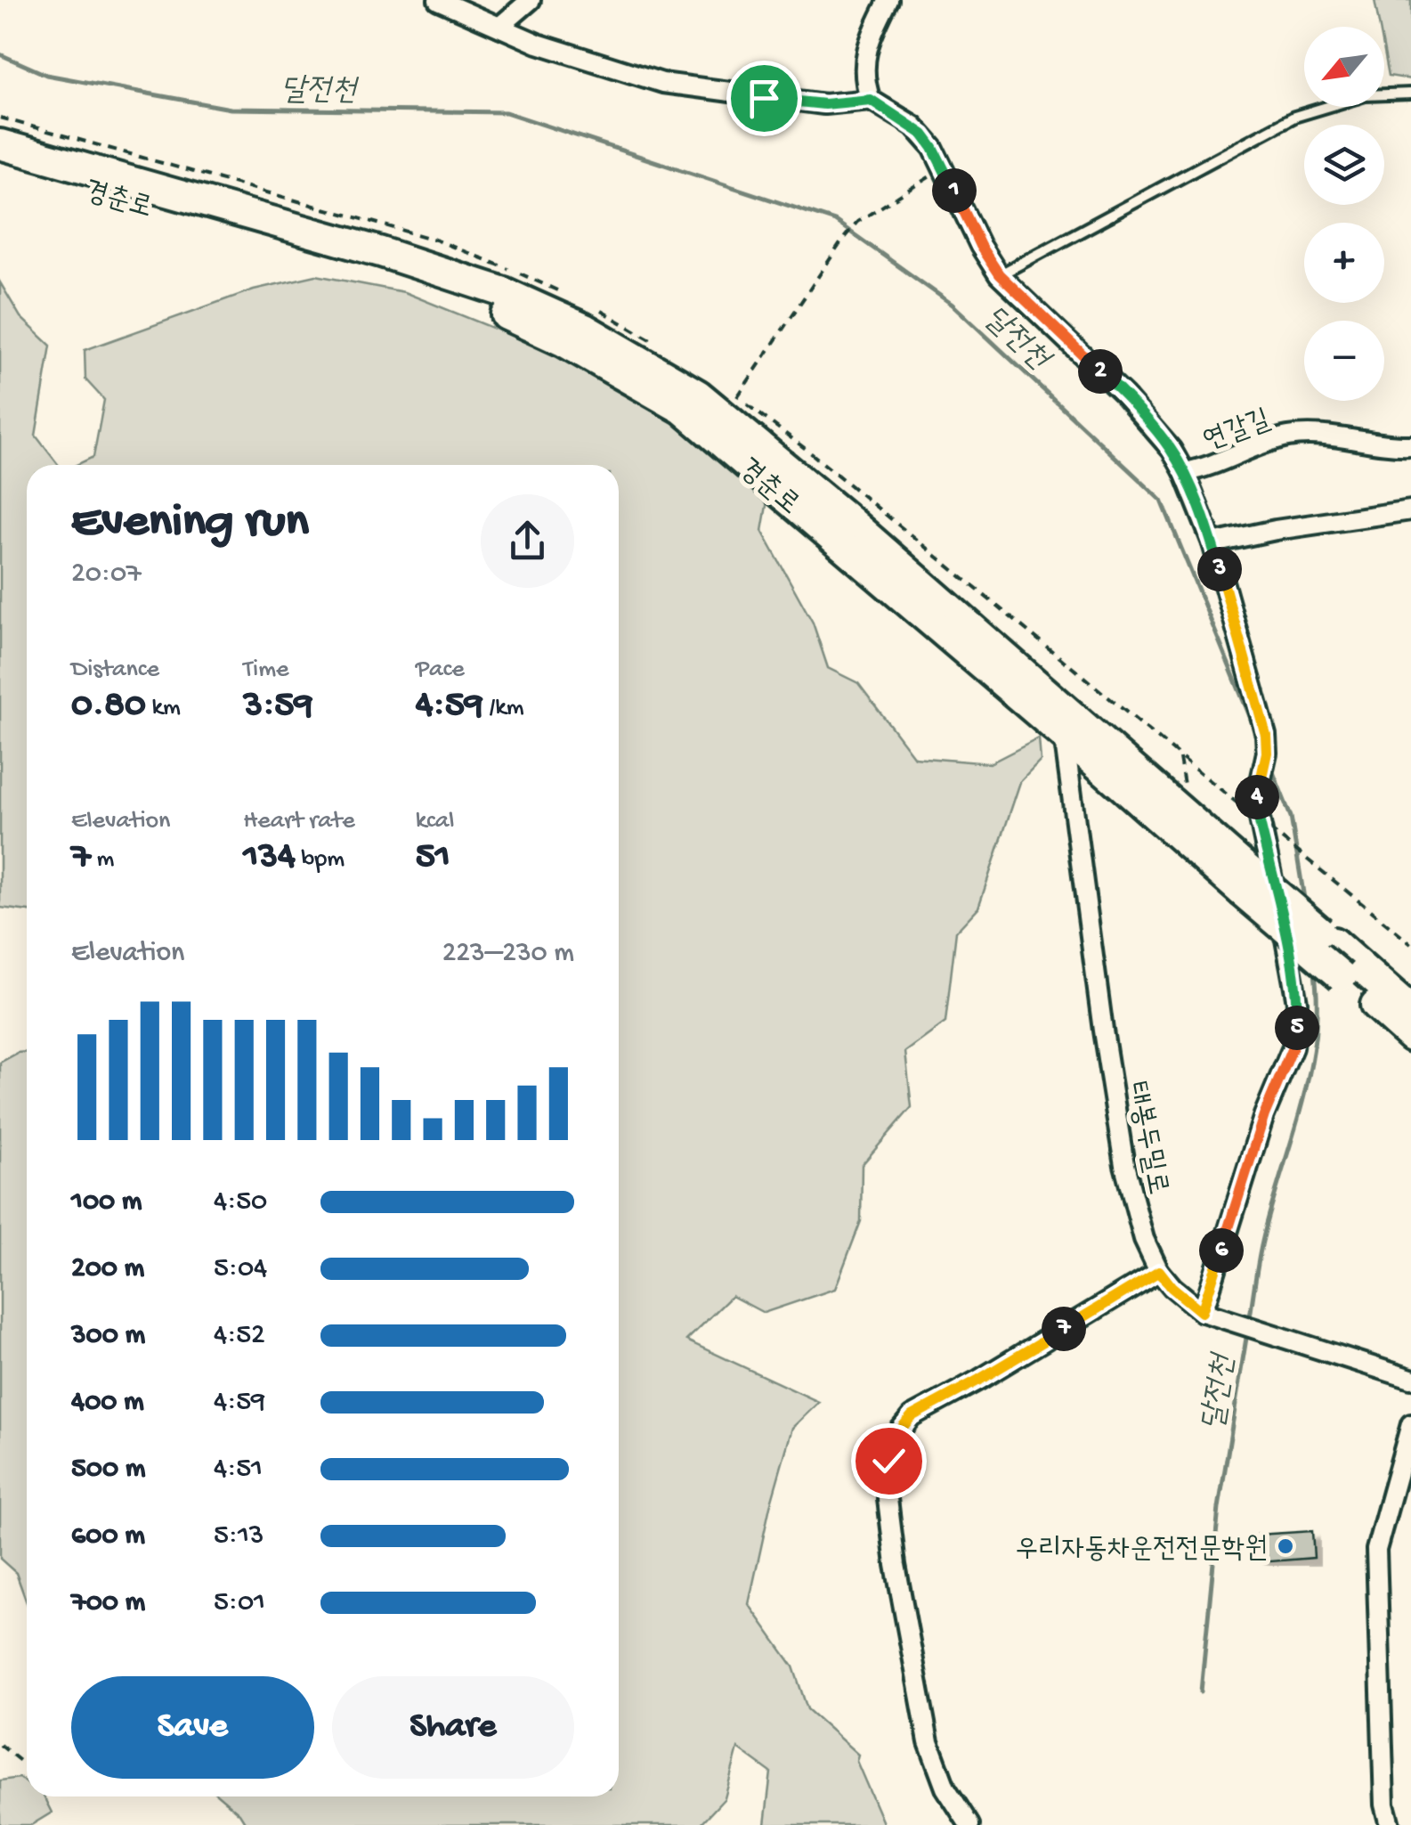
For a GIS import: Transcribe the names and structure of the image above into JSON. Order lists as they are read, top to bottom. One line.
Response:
{"streets":{"main road":["경춘로"],"street":["연갈길","태봉두밀로"]},"crossings":[["경춘로","태봉두밀로"]],"water":["달전천"],"places":["우리자동차운전전문학원"],"north":"bottom left","page":{"map_buttons":["+","−"],"pins":["1","2","3","4","5","6","7"],"heading":["Evening run","20:07"],"stats":[["Distance","0.80 km"],["Time","3:59"],["Pace","4:59 /km"],["Elevation","7 m"],["Heart rate","134 bpm"],["kcal","51"]],"chart":["Elevation","223–230 m"],"list":[{"name":"100 m","note":"4:50"},{"name":"200 m","note":"5:04"},{"name":"300 m","note":"4:52"},{"name":"400 m","note":"4:59"},{"name":"500 m","note":"4:51"},{"name":"600 m","note":"5:13"},{"name":"700 m","note":"5:01"}],"buttons":["Save","Share"]}}
